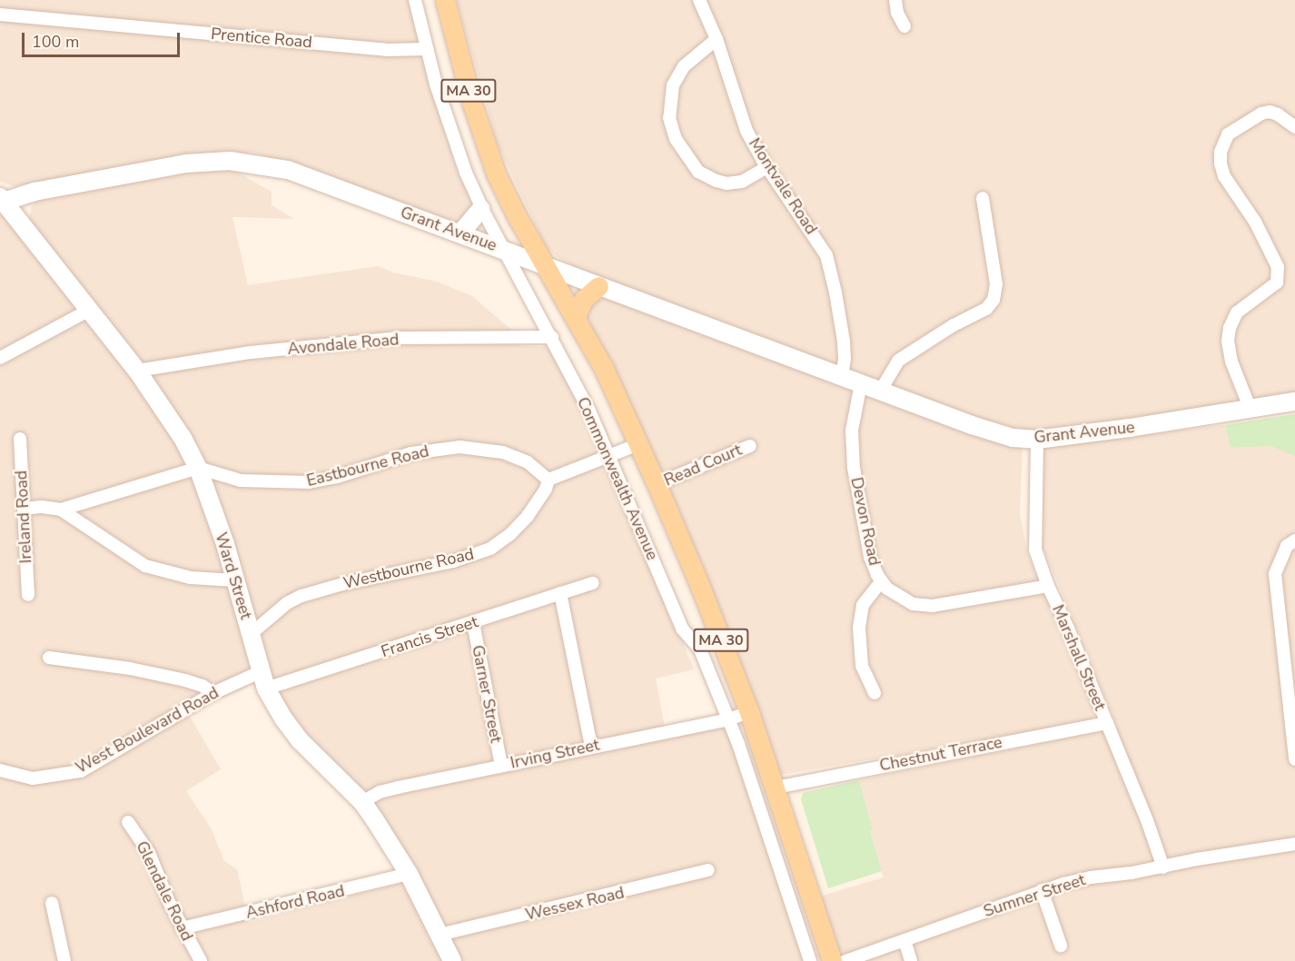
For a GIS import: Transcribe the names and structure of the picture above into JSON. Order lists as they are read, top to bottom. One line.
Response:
{"streets":{"main road":["MA 30","Commonwealth Avenue"],"street":["Prentice Road","Montvale Road","Grant Avenue","Avondale Road","Read Court","Eastbourne Road","Ireland Road","Devon Road","Westbourne Road","Ward Street","Francis Street","Marshall Street","Garner Street","West Boulevard Road","Irving Street","Chestnut Terrace","Glendale Road","Sumner Street","Ashford Road","Wessex Road"]},"crossings":[["Prentice Road","Commonwealth Avenue"],["Montvale Road","Grant Avenue"],["Grant Avenue","Commonwealth Avenue"],["Grant Avenue","Devon Road"],["Grant Avenue","Ward Street"],["Grant Avenue","Marshall Street"],["Avondale Road","Commonwealth Avenue"],["Avondale Road","Ward Street"],["Read Court","Commonwealth Avenue"],["Eastbourne Road","Westbourne Road"],["Eastbourne Road","Ward Street"],["Commonwealth Avenue","Irving Street"],["Commonwealth Avenue","Chestnut Terrace"],["Devon Road","Marshall Street"],["Westbourne Road","Ward Street"],["Ward Street","Francis Street"],["Ward Street","West Boulevard Road"],["Ward Street","Irving Street"],["Ward Street","Ashford Road"],["Ward Street","Wessex Road"],["Francis Street","Garner Street"],["Francis Street","West Boulevard Road"],["Marshall Street","Chestnut Terrace"],["Marshall Street","Sumner Street"],["Garner Street","Irving Street"],["Glendale Road","Ashford Road"]],"scale_bar":"100 m"}
